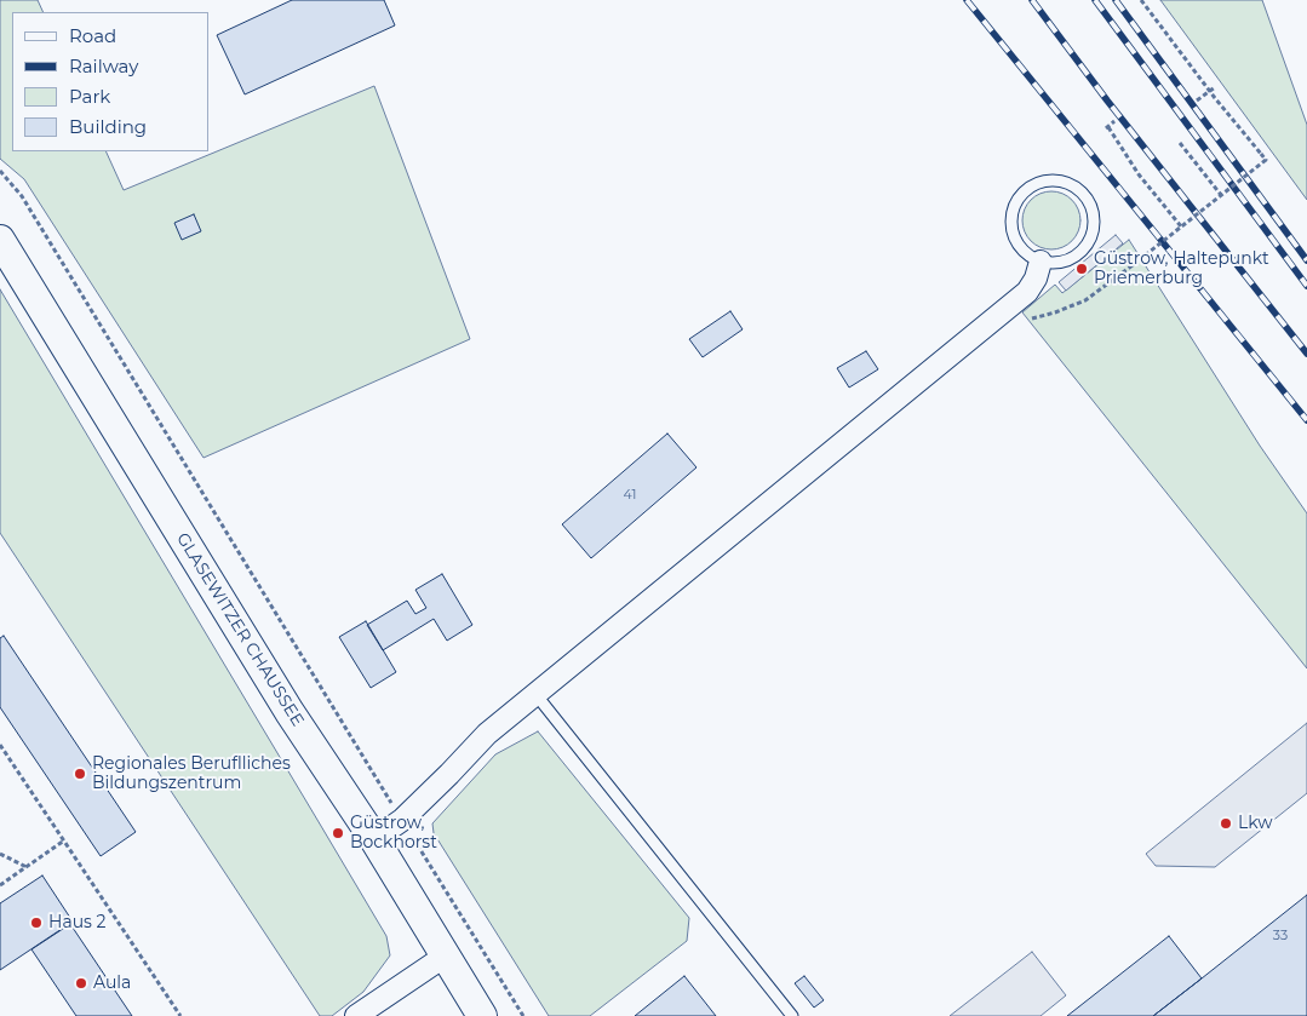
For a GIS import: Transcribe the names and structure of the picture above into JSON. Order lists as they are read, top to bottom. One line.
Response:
{"streets":{"main road":["GLASEWITZER CHAUSSEE"]},"places":["Güstrow, Haltepunkt Priemerburg","Regionales Beruflliches Bildungszentrum","Lkw","Güstrow, Bockhorst","Haus 2","Aula"],"house_numbers":["41","33"],"legend":["Road","Railway","Park","Building"]}
